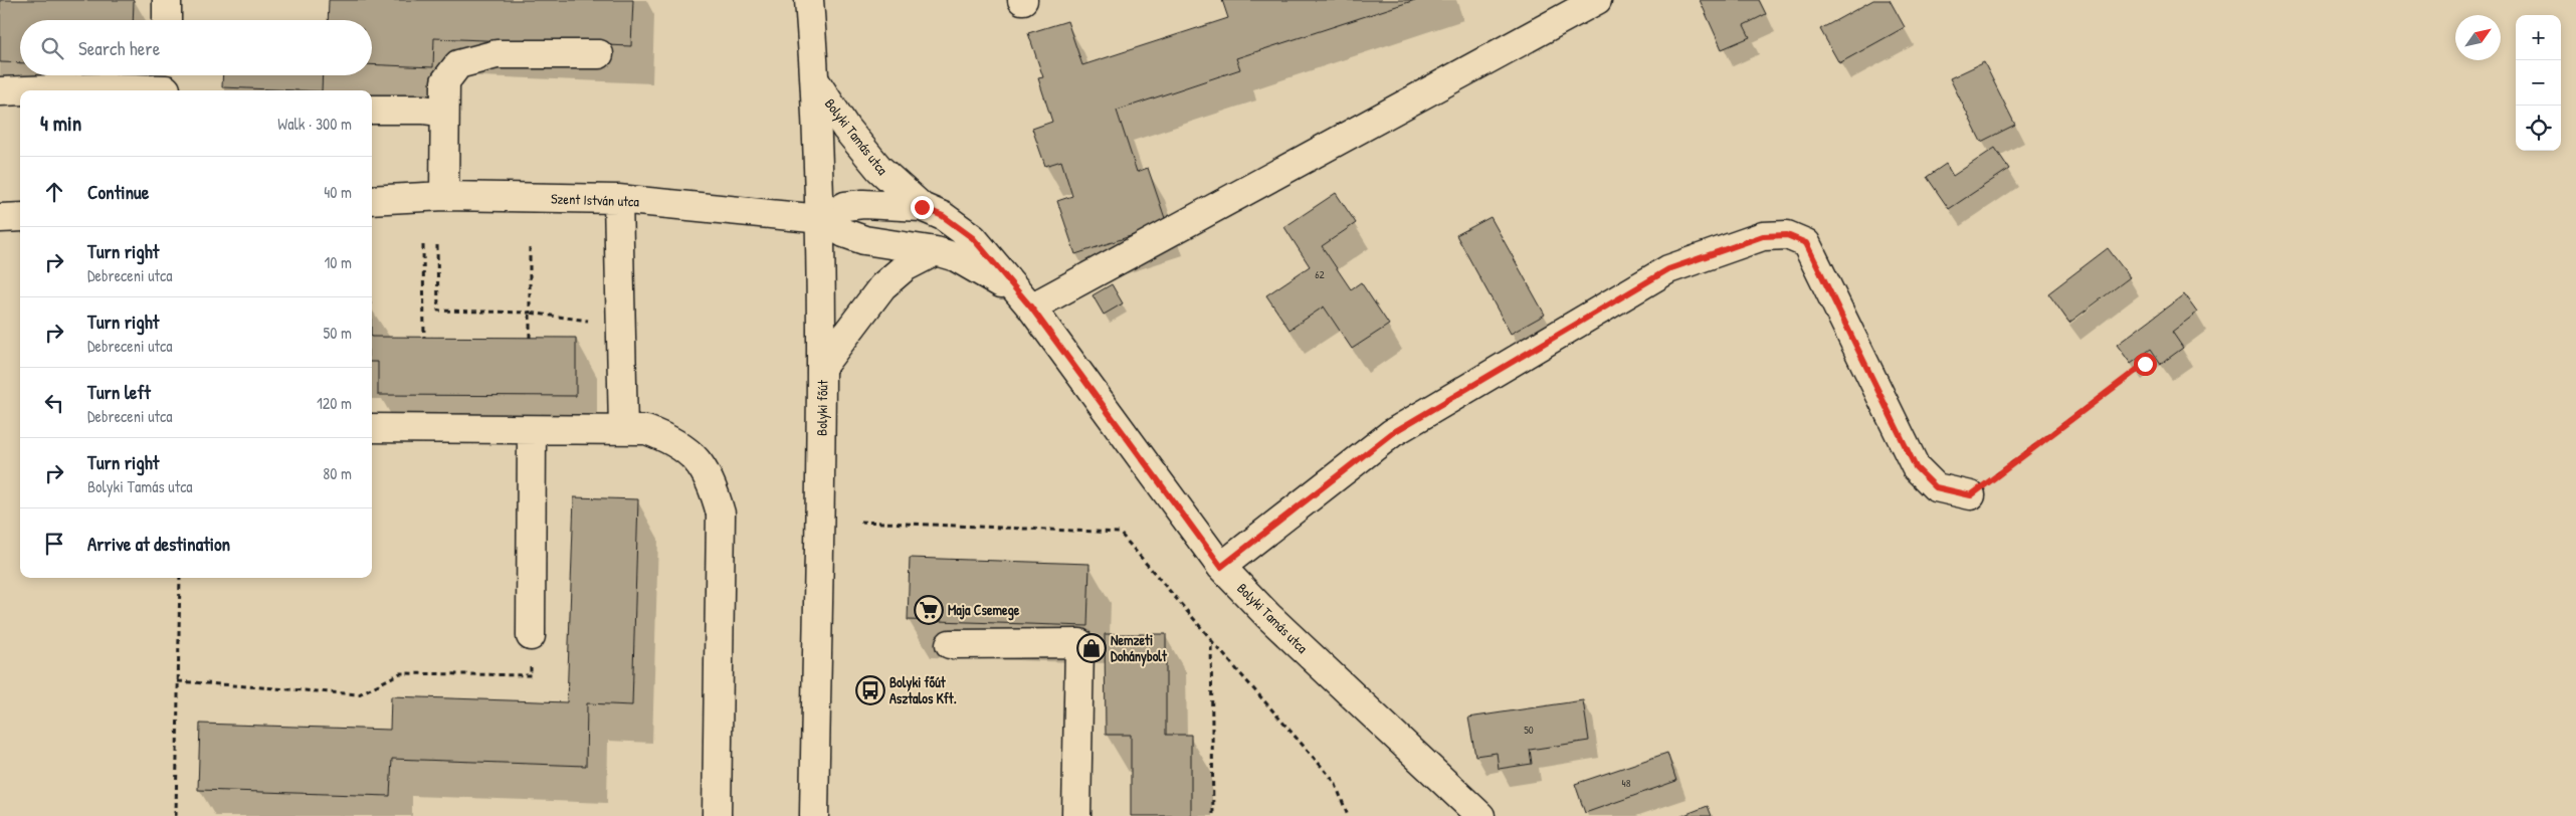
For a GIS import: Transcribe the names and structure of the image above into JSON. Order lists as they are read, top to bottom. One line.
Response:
{"streets":{"street":["Bolyki Tamás utca","Szent István utca","Bolyki főút"]},"crossings":[["Bolyki Tamás utca","Szent István utca"],["Bolyki Tamás utca","Bolyki főút"],["Szent István utca","Bolyki főút"]],"places":{"supermarket":["Maja Csemege"],"shop":["Nemzeti Dohánybolt"],"bus stop":["Bolyki főút Asztalos Kft."]},"house_numbers":["62","50","48"],"north":"top right","page":{"map_buttons":["+","−"],"search":"Search here","heading":["4 min","Walk · 300 m"],"list":[["Continue","40 m"],["Turn right","Debreceni utca","10 m"],["Turn right","Debreceni utca","50 m"],["Turn left","Debreceni utca","120 m"],["Turn right","Bolyki Tamás utca","80 m"],"Arrive at destination"]}}
